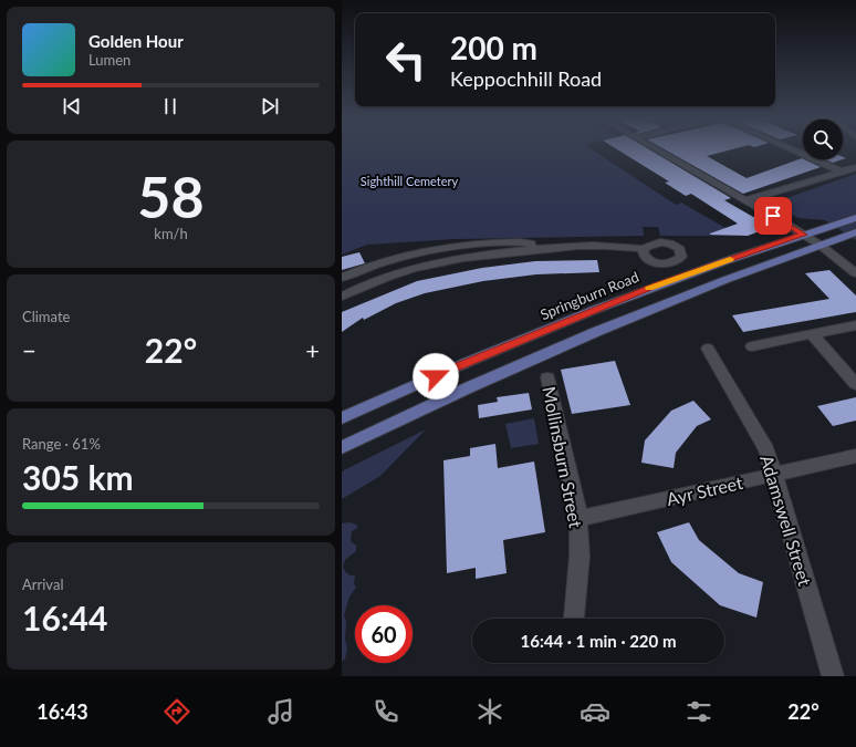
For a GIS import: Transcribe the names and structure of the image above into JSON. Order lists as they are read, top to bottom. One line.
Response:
{"streets":{"main road":["Springburn Road"],"street":["Mollinsburn Street","Ayr Street","Adamswell Street"]},"crossings":[["Mollinsburn Street","Ayr Street"],["Ayr Street","Adamswell Street"]],"parks":["Sighthill Cemetery"],"page":{"turn":["200 m","Keppochhill Road"],"song":["Golden Hour","Lumen"],"tile":[["58","km/h"],"Climate",["Range · 61%","305 km"],["Arrival","16:44"]],"heat":["−","22°","+"],"limit":"60","trip":"16:44 · 1 min · 220 m","tabs":["16:43","22°"]}}
